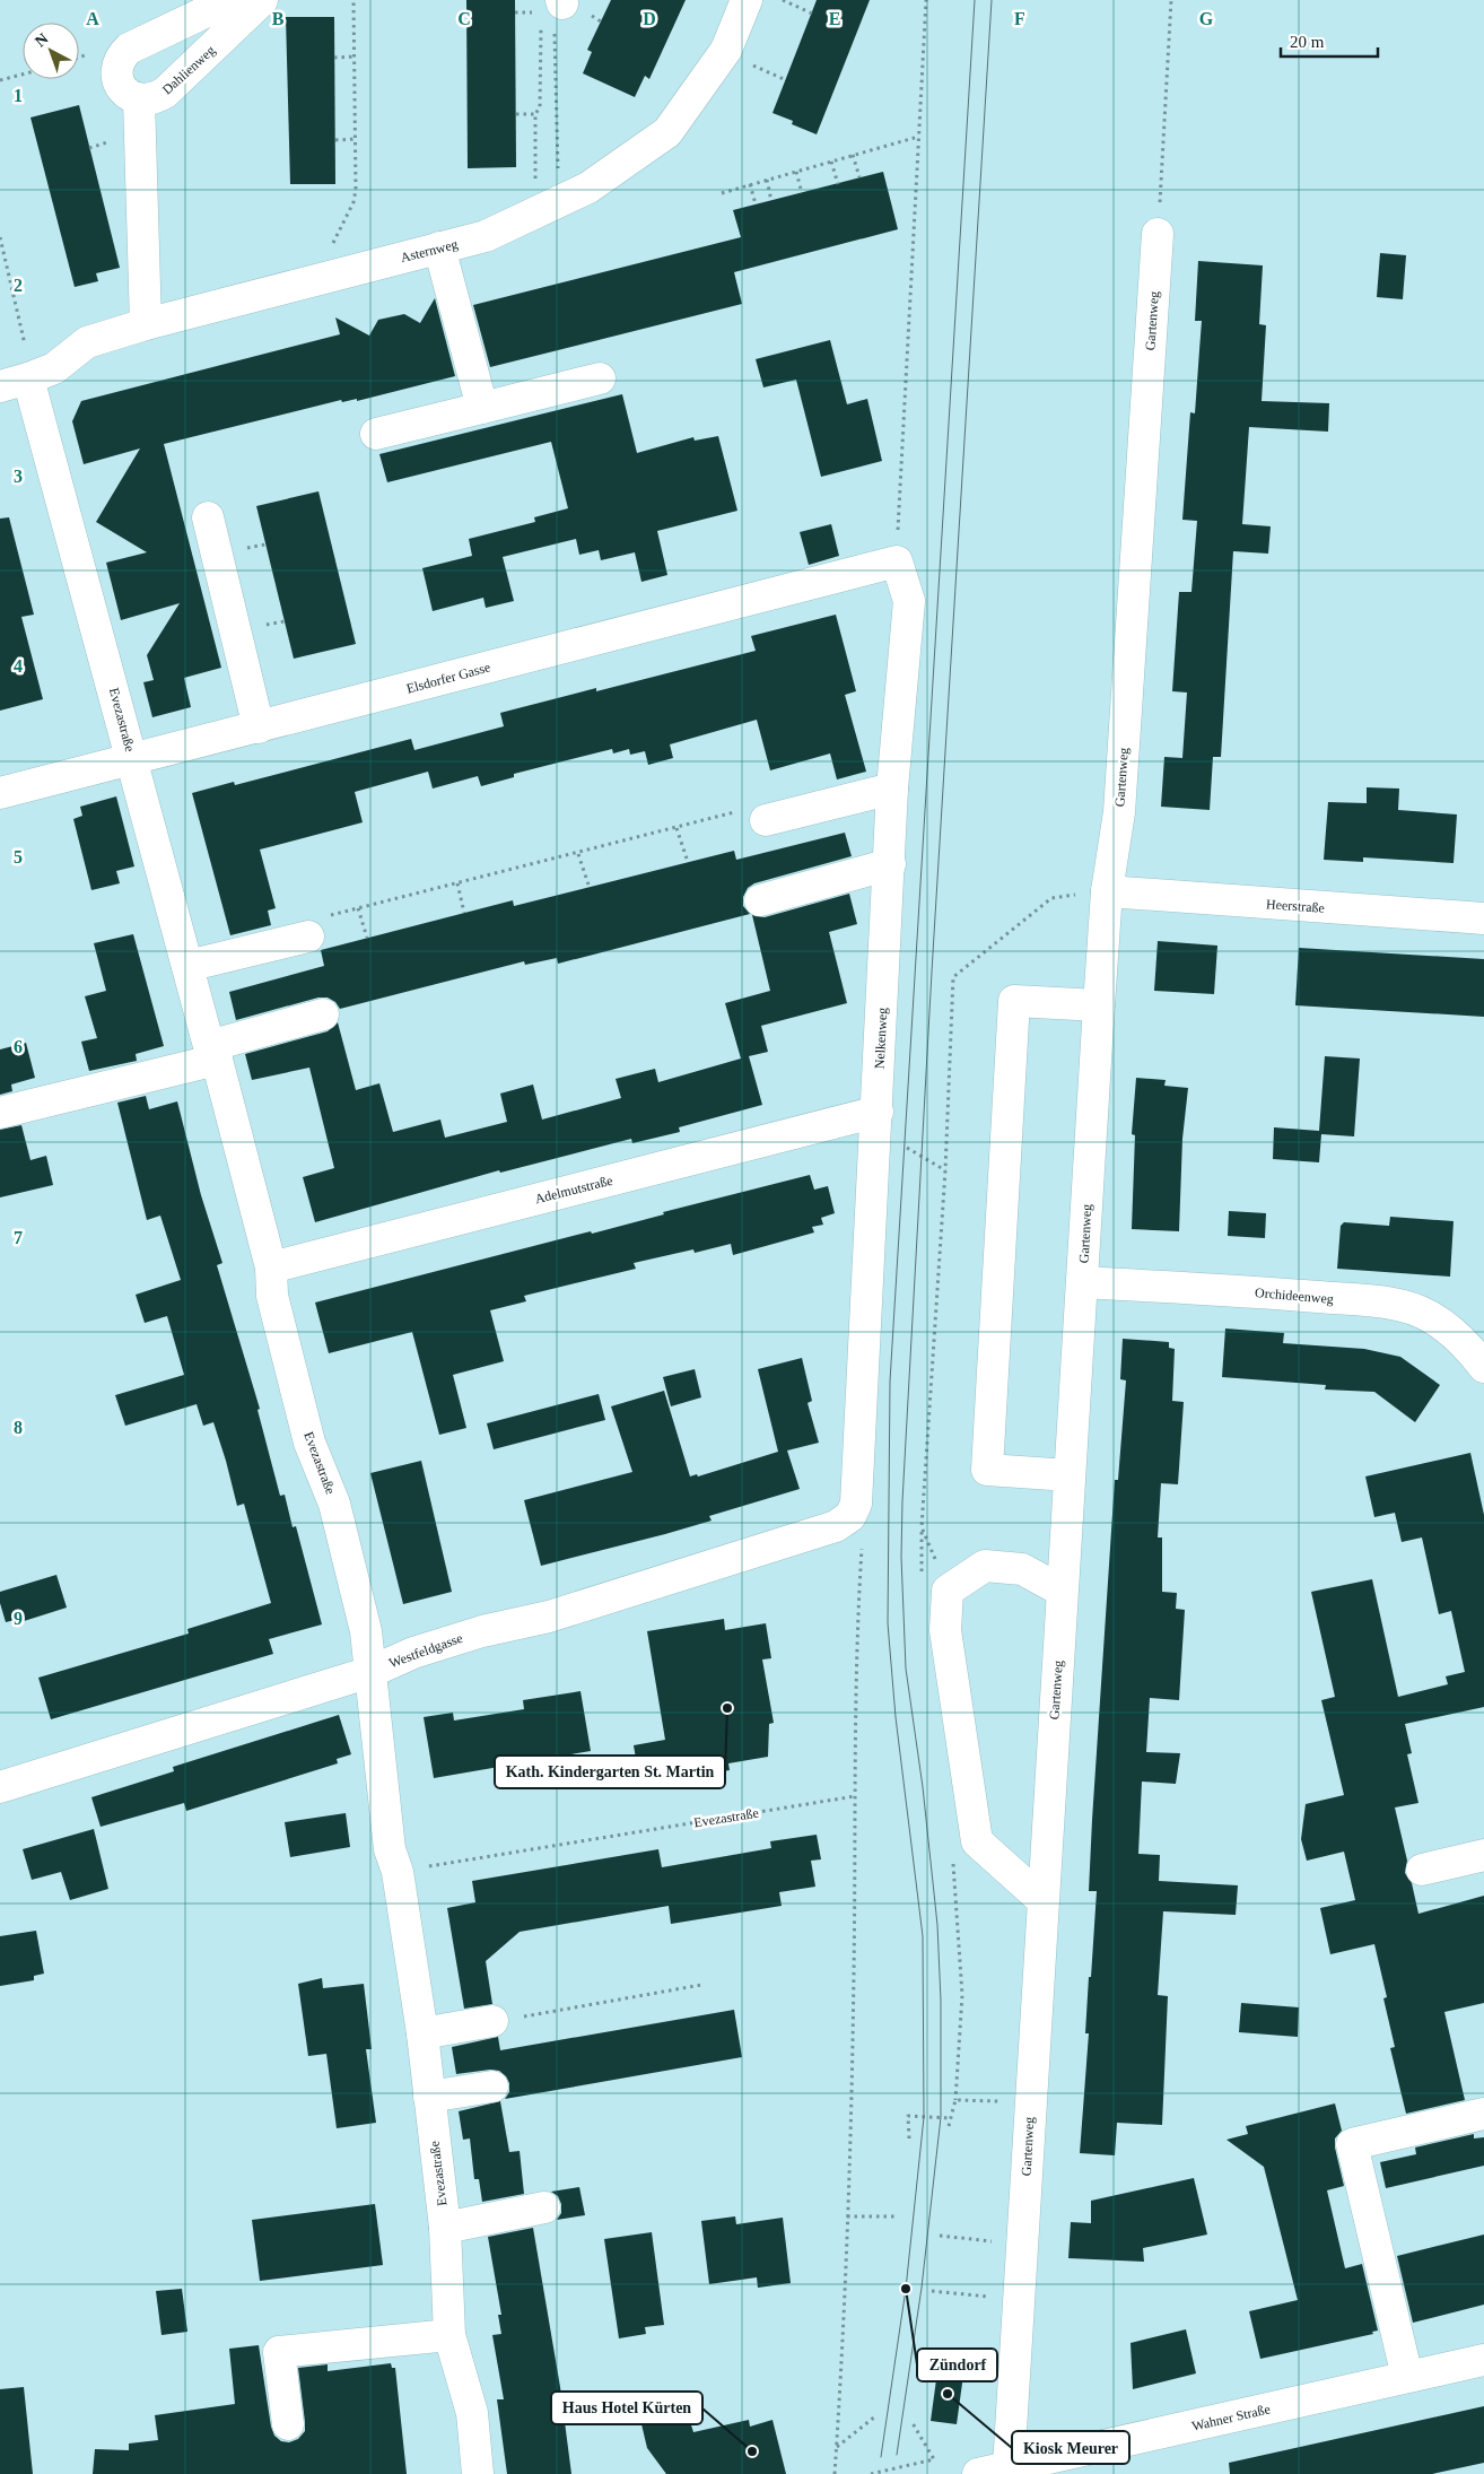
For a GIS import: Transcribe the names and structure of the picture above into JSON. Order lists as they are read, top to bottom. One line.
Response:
{"streets":{"street":["Dahlienweg","Asternweg","Gartenweg","Elsdorfer Gasse","Evezastraße","Heerstraße","Nelkenweg","Adelmutstraße","Orchideenweg","Westfeldgasse","Wahner Straße"]},"crossings":[["Asternweg","Evezastraße"],["Gartenweg","Heerstraße"],["Gartenweg","Orchideenweg"],["Gartenweg","Wahner Straße"],["Elsdorfer Gasse","Evezastraße"],["Elsdorfer Gasse","Nelkenweg"],["Evezastraße","Adelmutstraße"],["Evezastraße","Westfeldgasse"],["Nelkenweg","Adelmutstraße"],["Nelkenweg","Westfeldgasse"]],"places":["Kath. Kindergarten St. Martin","Zündorf","Kiosk Meurer","Haus Hotel Kürten"],"scale_bar":"20 m","north":"top left","grid":{"columns":["A","B","C","D","E","F","G"],"rows":["1","2","3","4","5","6","7","8","9"]}}
